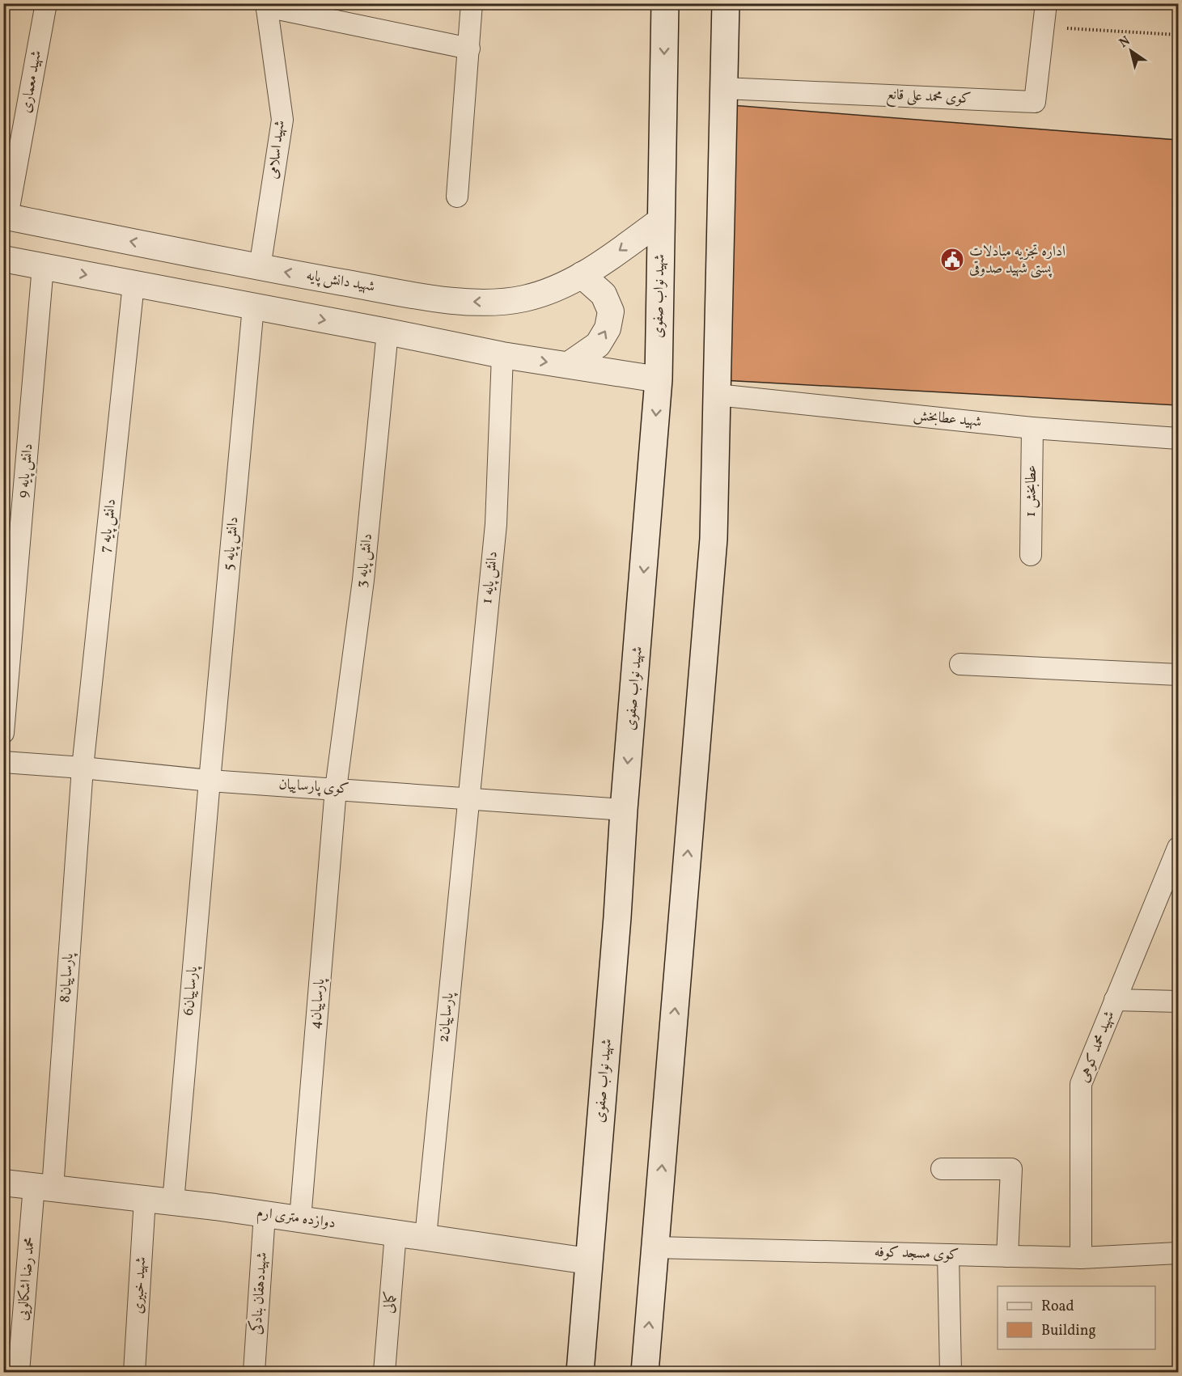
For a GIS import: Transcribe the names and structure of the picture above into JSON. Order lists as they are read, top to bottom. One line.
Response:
{"streets":{"main road":["شهید نواب صفوی"],"street":["شهید معماری","کوی محمد علی قانع","شهید اسلامی","شهید دانش پایه","شهید عطابخش","دانش پایه 9","عطابخش 1","دانش پایه 7","دانش پایه 5","دانش پایه 3","دانش پایه 1","کوی پارساییان","پارساییان8","پارساییان6","پارساییان4","پارساییان2","شهید محمد کوهی","دوازده متری ارم","کوی مسجد کوفه","محمد رضا اشکالویی","شهید خبیری","شهیددهقان بنادکی","کمالی"]},"crossings":[["شهید معماری","شهید دانش پایه"],["شهید اسلامی","شهید دانش پایه"],["شهید دانش پایه","شهید نواب صفوی"],["شهید نواب صفوی","کوی پارساییان"],["شهید نواب صفوی","دوازده متری ارم"],["شهید عطابخش","عطابخش 1"],["دانش پایه 7","کوی پارساییان"],["دانش پایه 7","پارساییان8"],["دانش پایه 5","کوی پارساییان"],["دانش پایه 5","پارساییان6"],["دانش پایه 3","کوی پارساییان"],["دانش پایه 3","پارساییان4"],["دانش پایه 1","کوی پارساییان"],["دانش پایه 1","پارساییان2"],["کوی پارساییان","پارساییان8"],["کوی پارساییان","پارساییان6"],["کوی پارساییان","پارساییان4"],["کوی پارساییان","پارساییان2"],["پارساییان8","دوازده متری ارم"],["پارساییان8","محمد رضا اشکالویی"],["پارساییان6","دوازده متری ارم"],["پارساییان4","دوازده متری ارم"],["پارساییان2","دوازده متری ارم"],["شهید محمد کوهی","کوی مسجد کوفه"],["دوازده متری ارم","محمد رضا اشکالویی"],["دوازده متری ارم","شهید خبیری"],["دوازده متری ارم","شهیددهقان بنادکی"],["دوازده متری ارم","کمالی"]],"places":{"public building":["اداره تجزیه مبادلات پستی شهید صدوقی"]},"legend":["Road","Building"],"north":"top left"}
